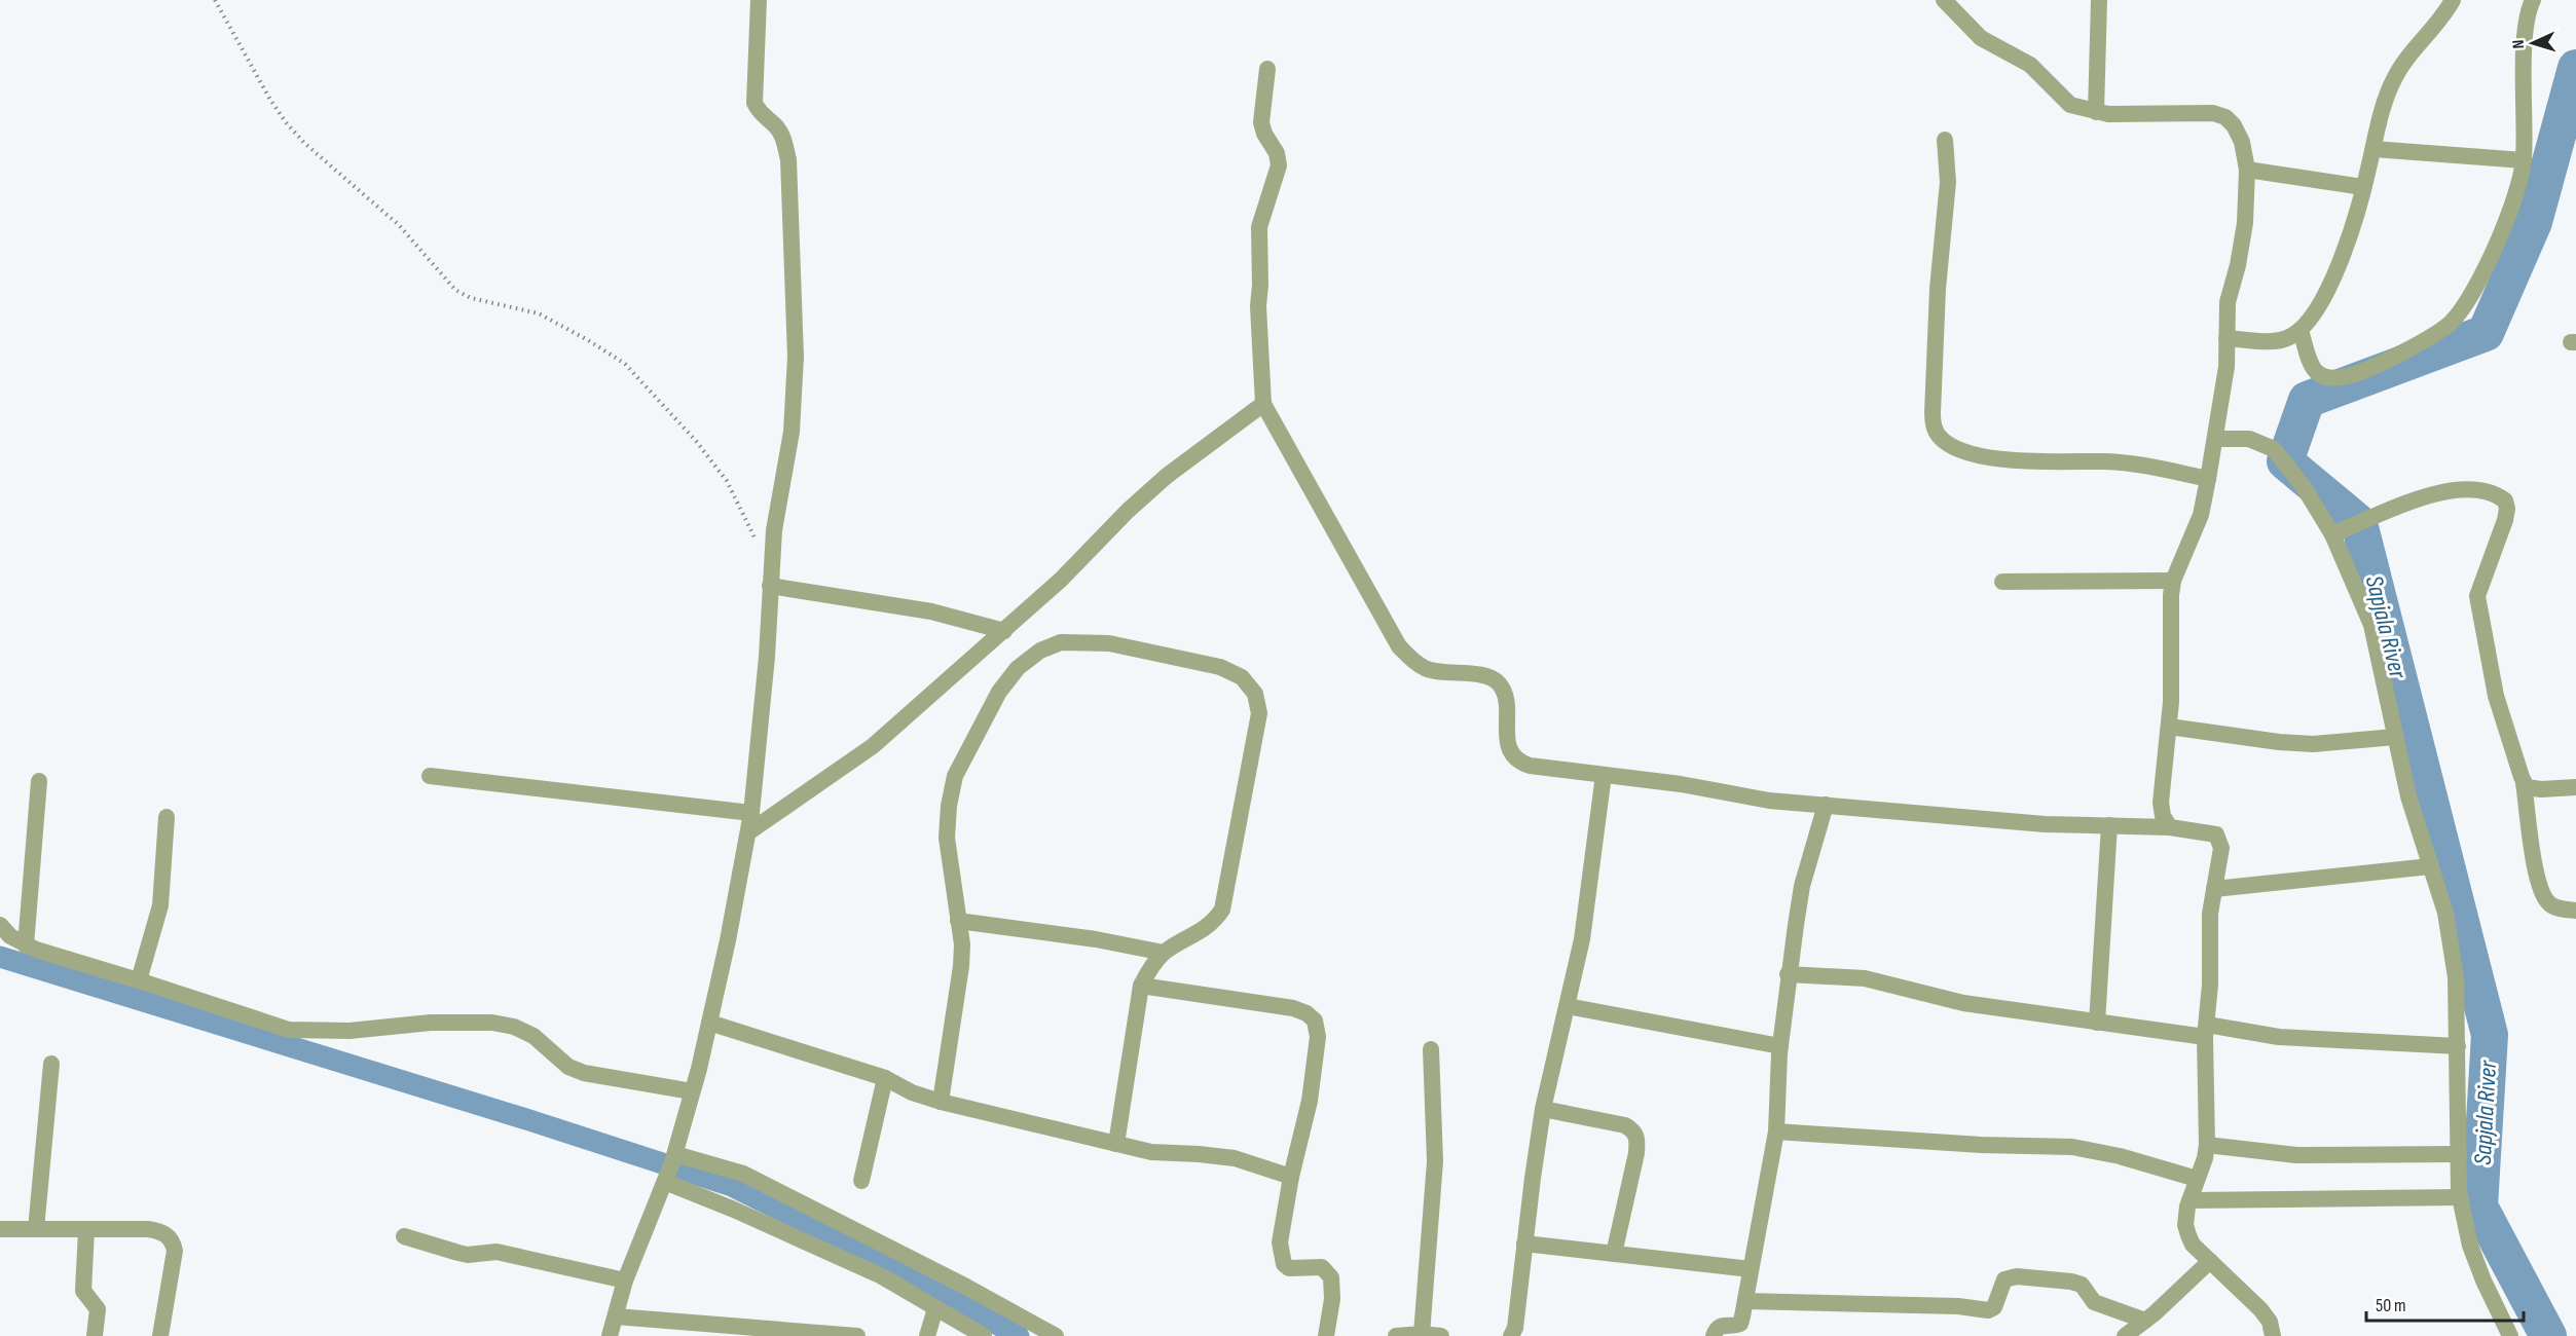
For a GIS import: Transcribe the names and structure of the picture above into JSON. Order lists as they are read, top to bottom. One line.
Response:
{"water":["Sapjala River"],"scale_bar":"50 m","north":"left"}
